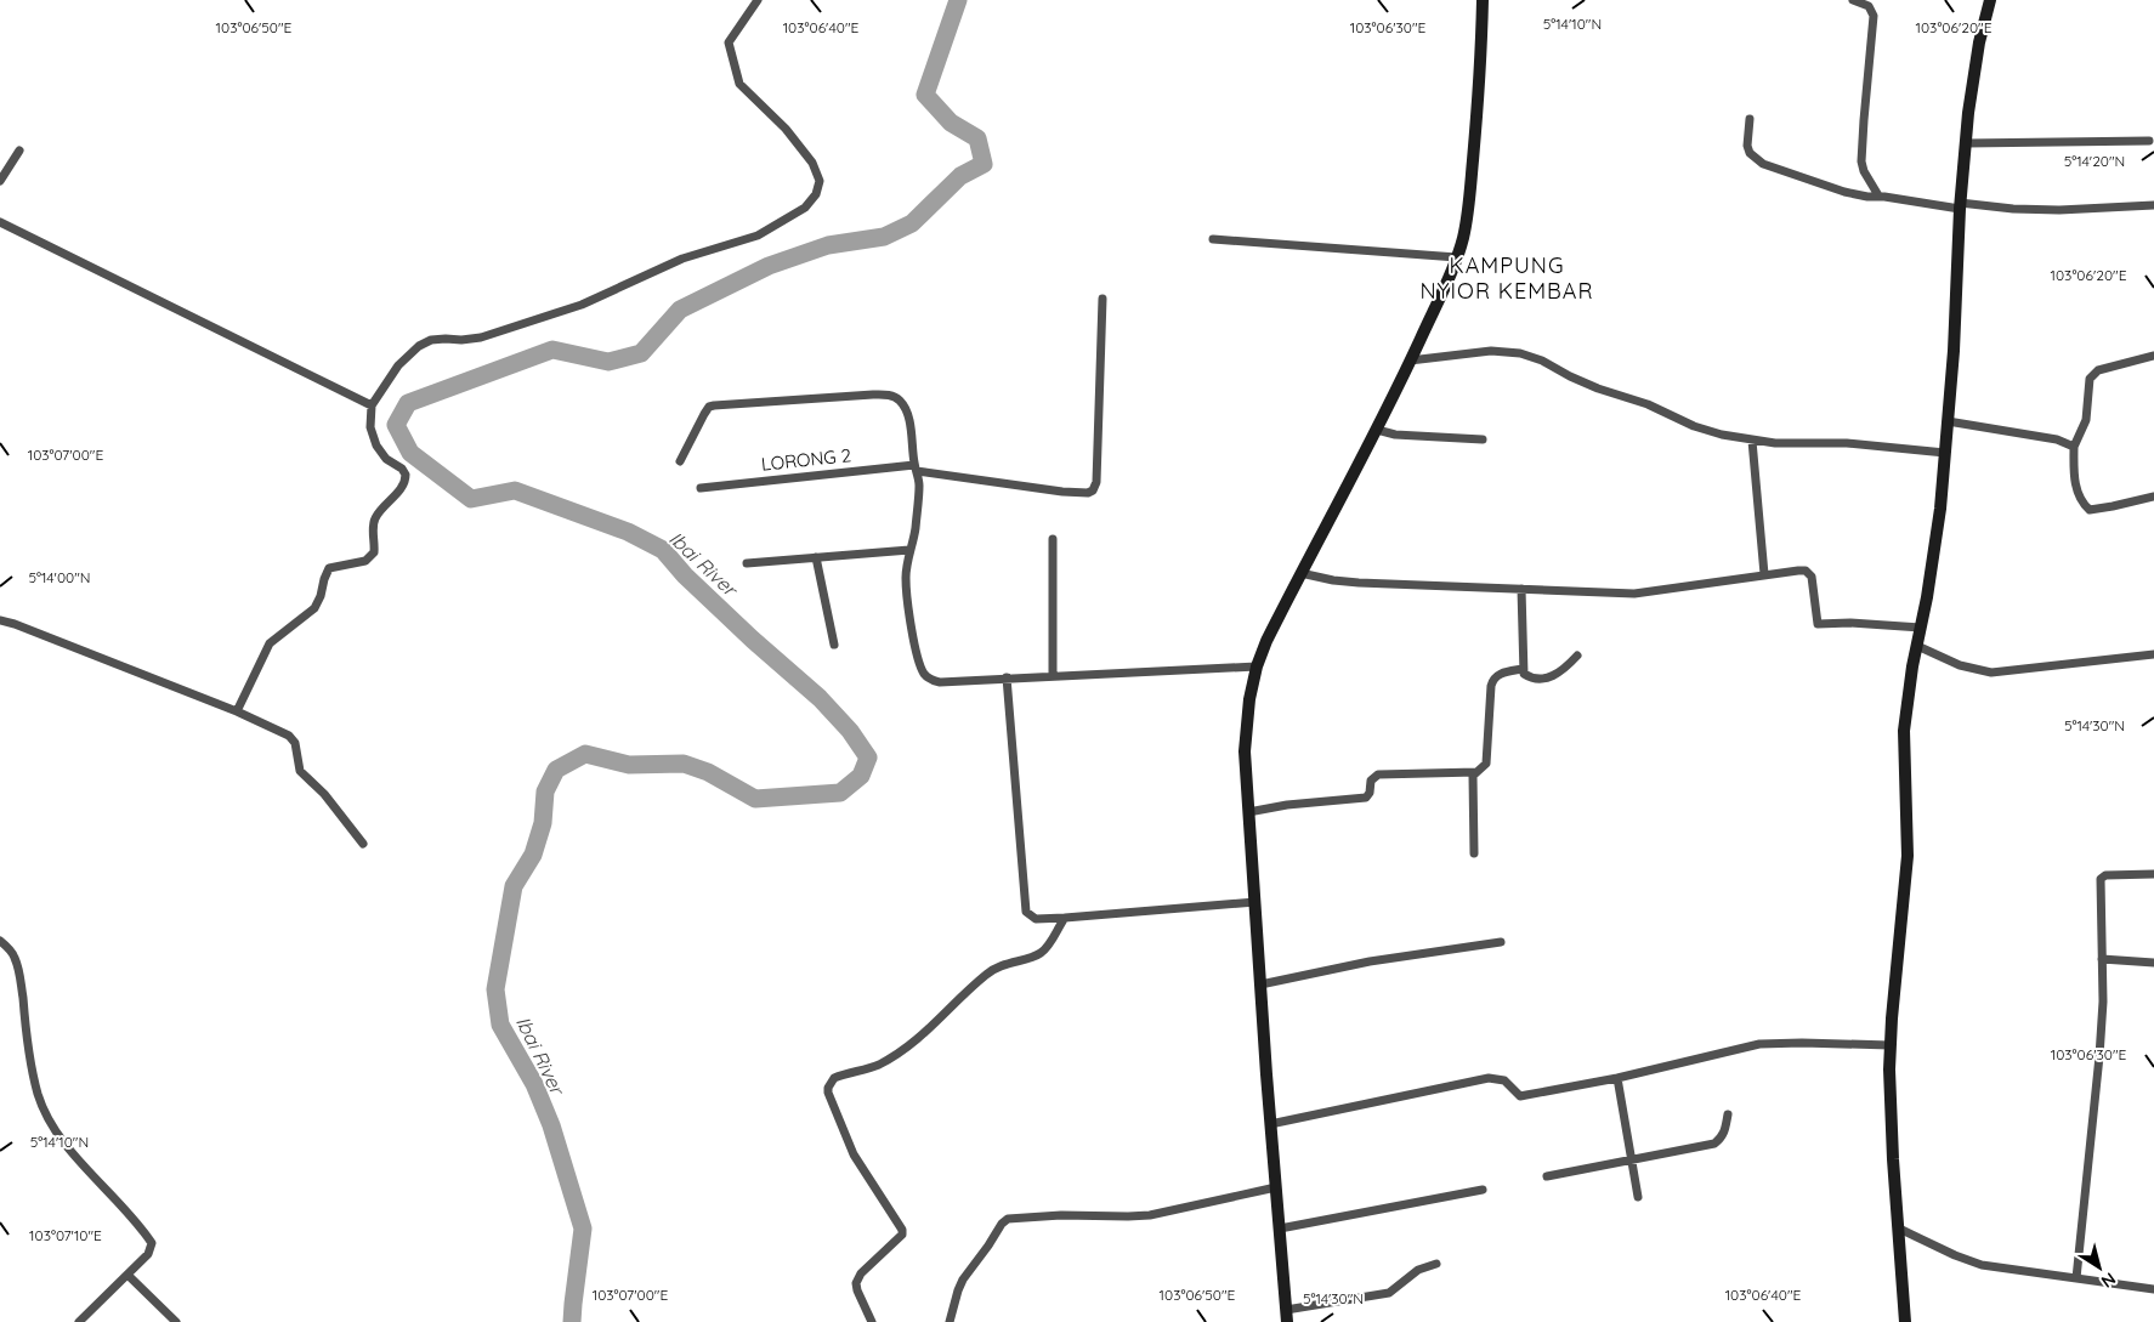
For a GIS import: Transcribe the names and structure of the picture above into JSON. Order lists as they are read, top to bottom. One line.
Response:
{"streets":{"street":["LORONG 2"]},"districts":["KAMPUNG NYIOR KEMBAR"],"water":["Ibai River"],"north":"bottom right","coordinates":["5°14'10\"N","103°06'50\"E","103°06'40\"E","103°06'30\"E","103°06'20\"E","5°14'20\"N","103°07'00\"E","5°14'00\"N","5°14'30\"N","103°07'10\"E"]}
